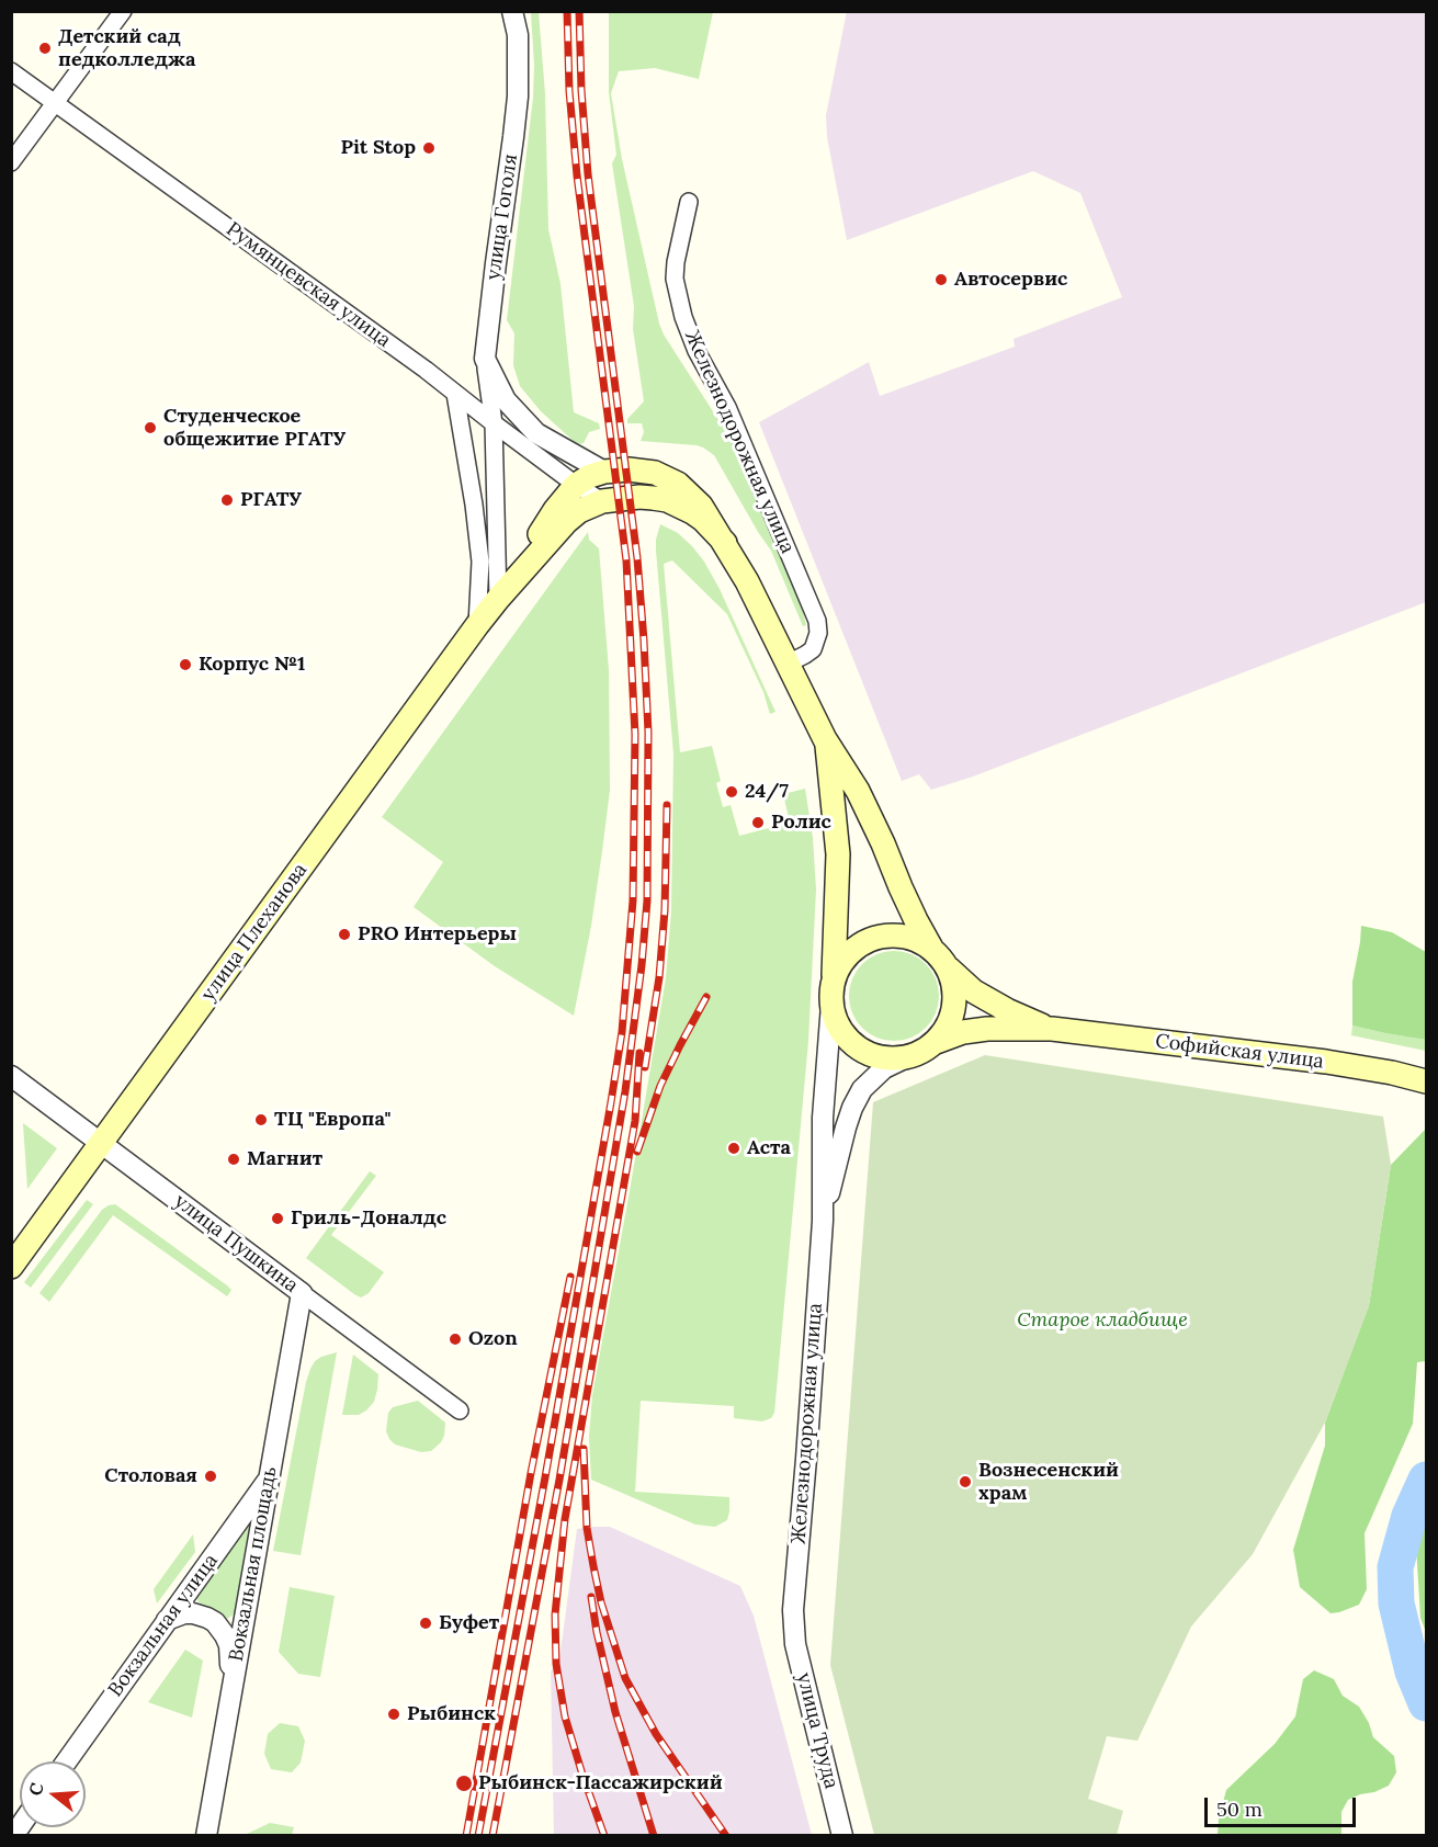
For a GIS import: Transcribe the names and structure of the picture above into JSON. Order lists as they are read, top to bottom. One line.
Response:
{"streets":{"main road":["Железнодорожная улица","улица Плеханова","Софийская улица"],"street":["улица Гоголя","Румянцевская улица","улица Пушкина","Вокзальная площадь","Вокзальная улица","улица Труда"]},"crossings":[["улица Гоголя","Румянцевская улица"],["улица Гоголя","улица Плеханова"],["Румянцевская улица","Железнодорожная улица"],["Румянцевская улица","улица Плеханова"],["Железнодорожная улица","улица Плеханова"],["Железнодорожная улица","Софийская улица"],["Железнодорожная улица","улица Труда"],["улица Плеханова","улица Пушкина"],["улица Пушкина","Вокзальная площадь"],["Вокзальная площадь","Вокзальная улица"]],"parks":["Старое кладбище"],"places":["Детский сад педколледжа","Pit Stop","Автосервис","Студенческое общежитие РГАТУ","РГАТУ","Корпус №1","24/7","Ролис","PRO Интерьеры","ТЦ \"Европа\"","Аста","Магнит","Гриль-Доналдс","Ozon","Столовая","Вознесенский храм","Буфет","Рыбинск","Рыбинск-Пассажирский"],"scale_bar":"50 m","north":"left"}
